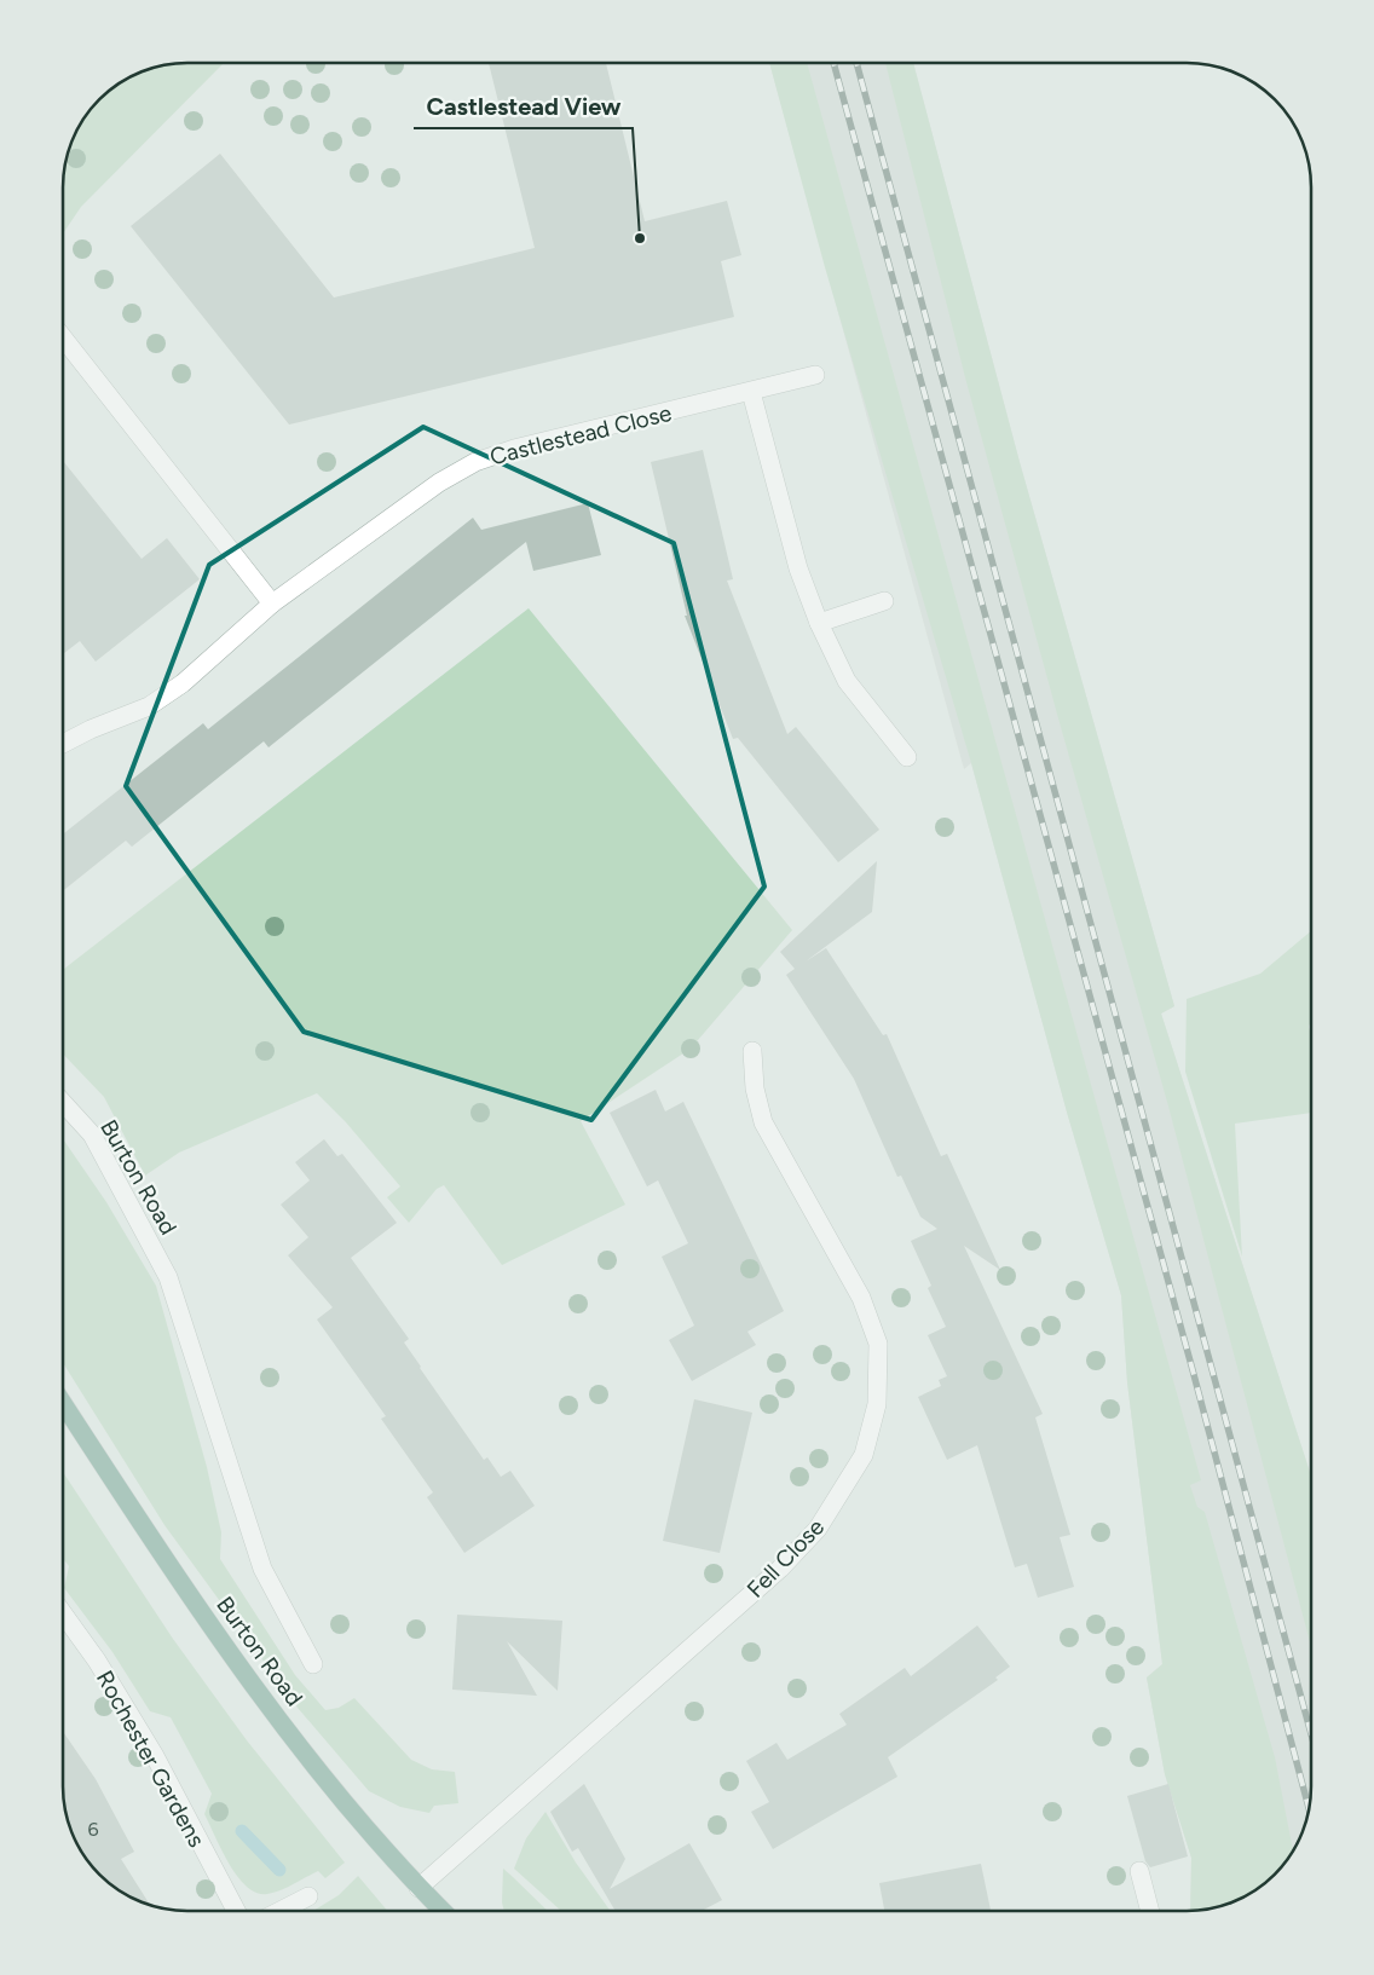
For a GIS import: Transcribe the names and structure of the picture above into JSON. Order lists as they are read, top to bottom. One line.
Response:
{"streets":{"main road":["Burton Road"],"street":["Castlestead Close","Fell Close","Rochester Gardens"]},"crossings":[["Burton Road","Fell Close"]],"places":["Castlestead View"],"house_numbers":["6"]}
